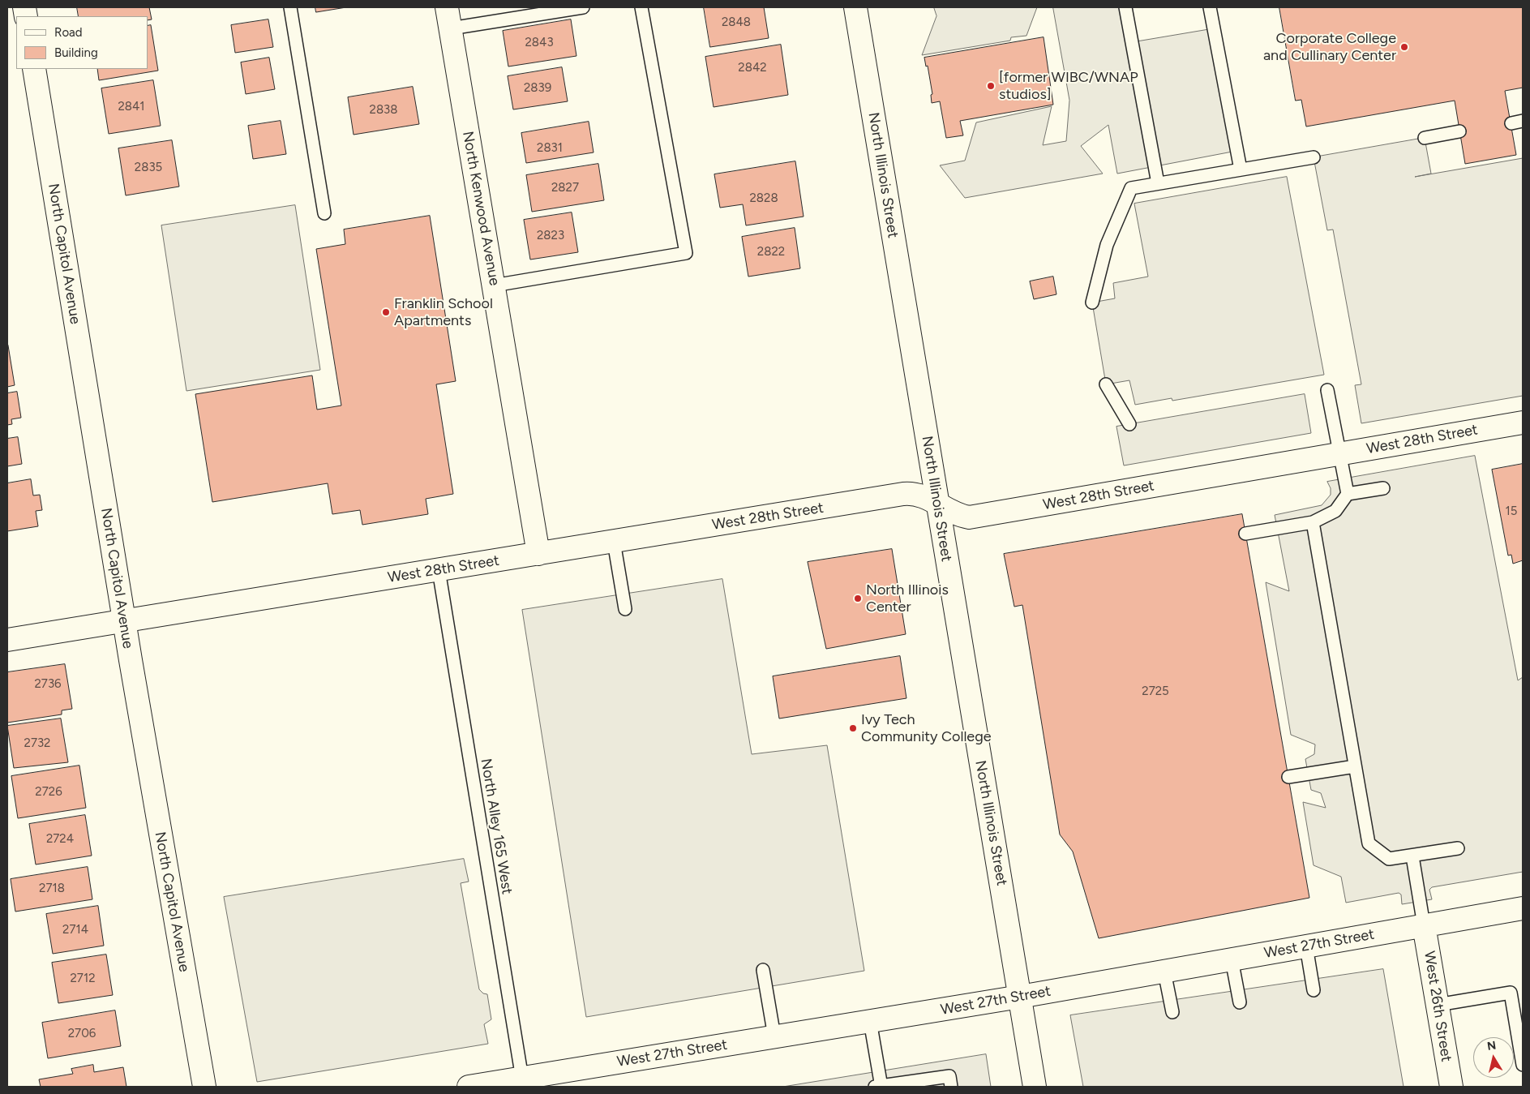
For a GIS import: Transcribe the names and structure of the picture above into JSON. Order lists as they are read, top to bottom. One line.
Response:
{"streets":{"street":["North Illinois Street","North Kenwood Avenue","North Capitol Avenue","West 28th Street","West 27th Street","West 26th Street"],"lane":["North Alley 165 West"]},"crossings":[["North Illinois Street","West 28th Street"],["North Illinois Street","West 27th Street"],["North Kenwood Avenue","West 28th Street"],["North Capitol Avenue","West 28th Street"],["West 28th Street","North Alley 165 West"],["North Alley 165 West","West 27th Street"],["West 27th Street","West 26th Street"]],"places":["Corporate College and Cullinary Center","[former WIBC/WNAP studios]","Franklin School Apartments","North Illinois Center","Ivy Tech Community College"],"house_numbers":["2848","2843","2842","2839","2841","2838","2831","2835","2827","2828","2823","2822","15","2736","2725","2732","2726","2724","2718","2714","2712","2706"],"legend":["Road","Building"],"north":"top"}
